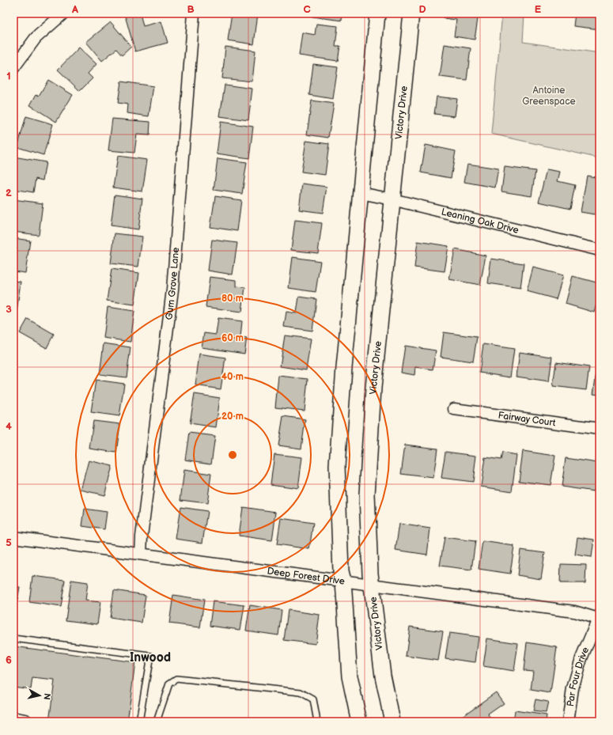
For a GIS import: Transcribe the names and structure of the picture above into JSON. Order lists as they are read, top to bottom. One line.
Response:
{"streets":{"main road":["Victory Drive"],"street":["Leaning Oak Drive","Gum Grove Lane","Fairway Court","Deep Forest Drive","Par Four Drive"]},"crossings":[["Victory Drive","Leaning Oak Drive"],["Victory Drive","Deep Forest Drive"],["Gum Grove Lane","Deep Forest Drive"],["Deep Forest Drive","Par Four Drive"]],"districts":["Inwood"],"parks":["Antoine Greenspace"],"north":"right","grid":{"columns":["A","B","C","D","E"],"rows":["1","2","3","4","5","6"]},"rings":["80 m","60 m","40 m","20 m"]}
